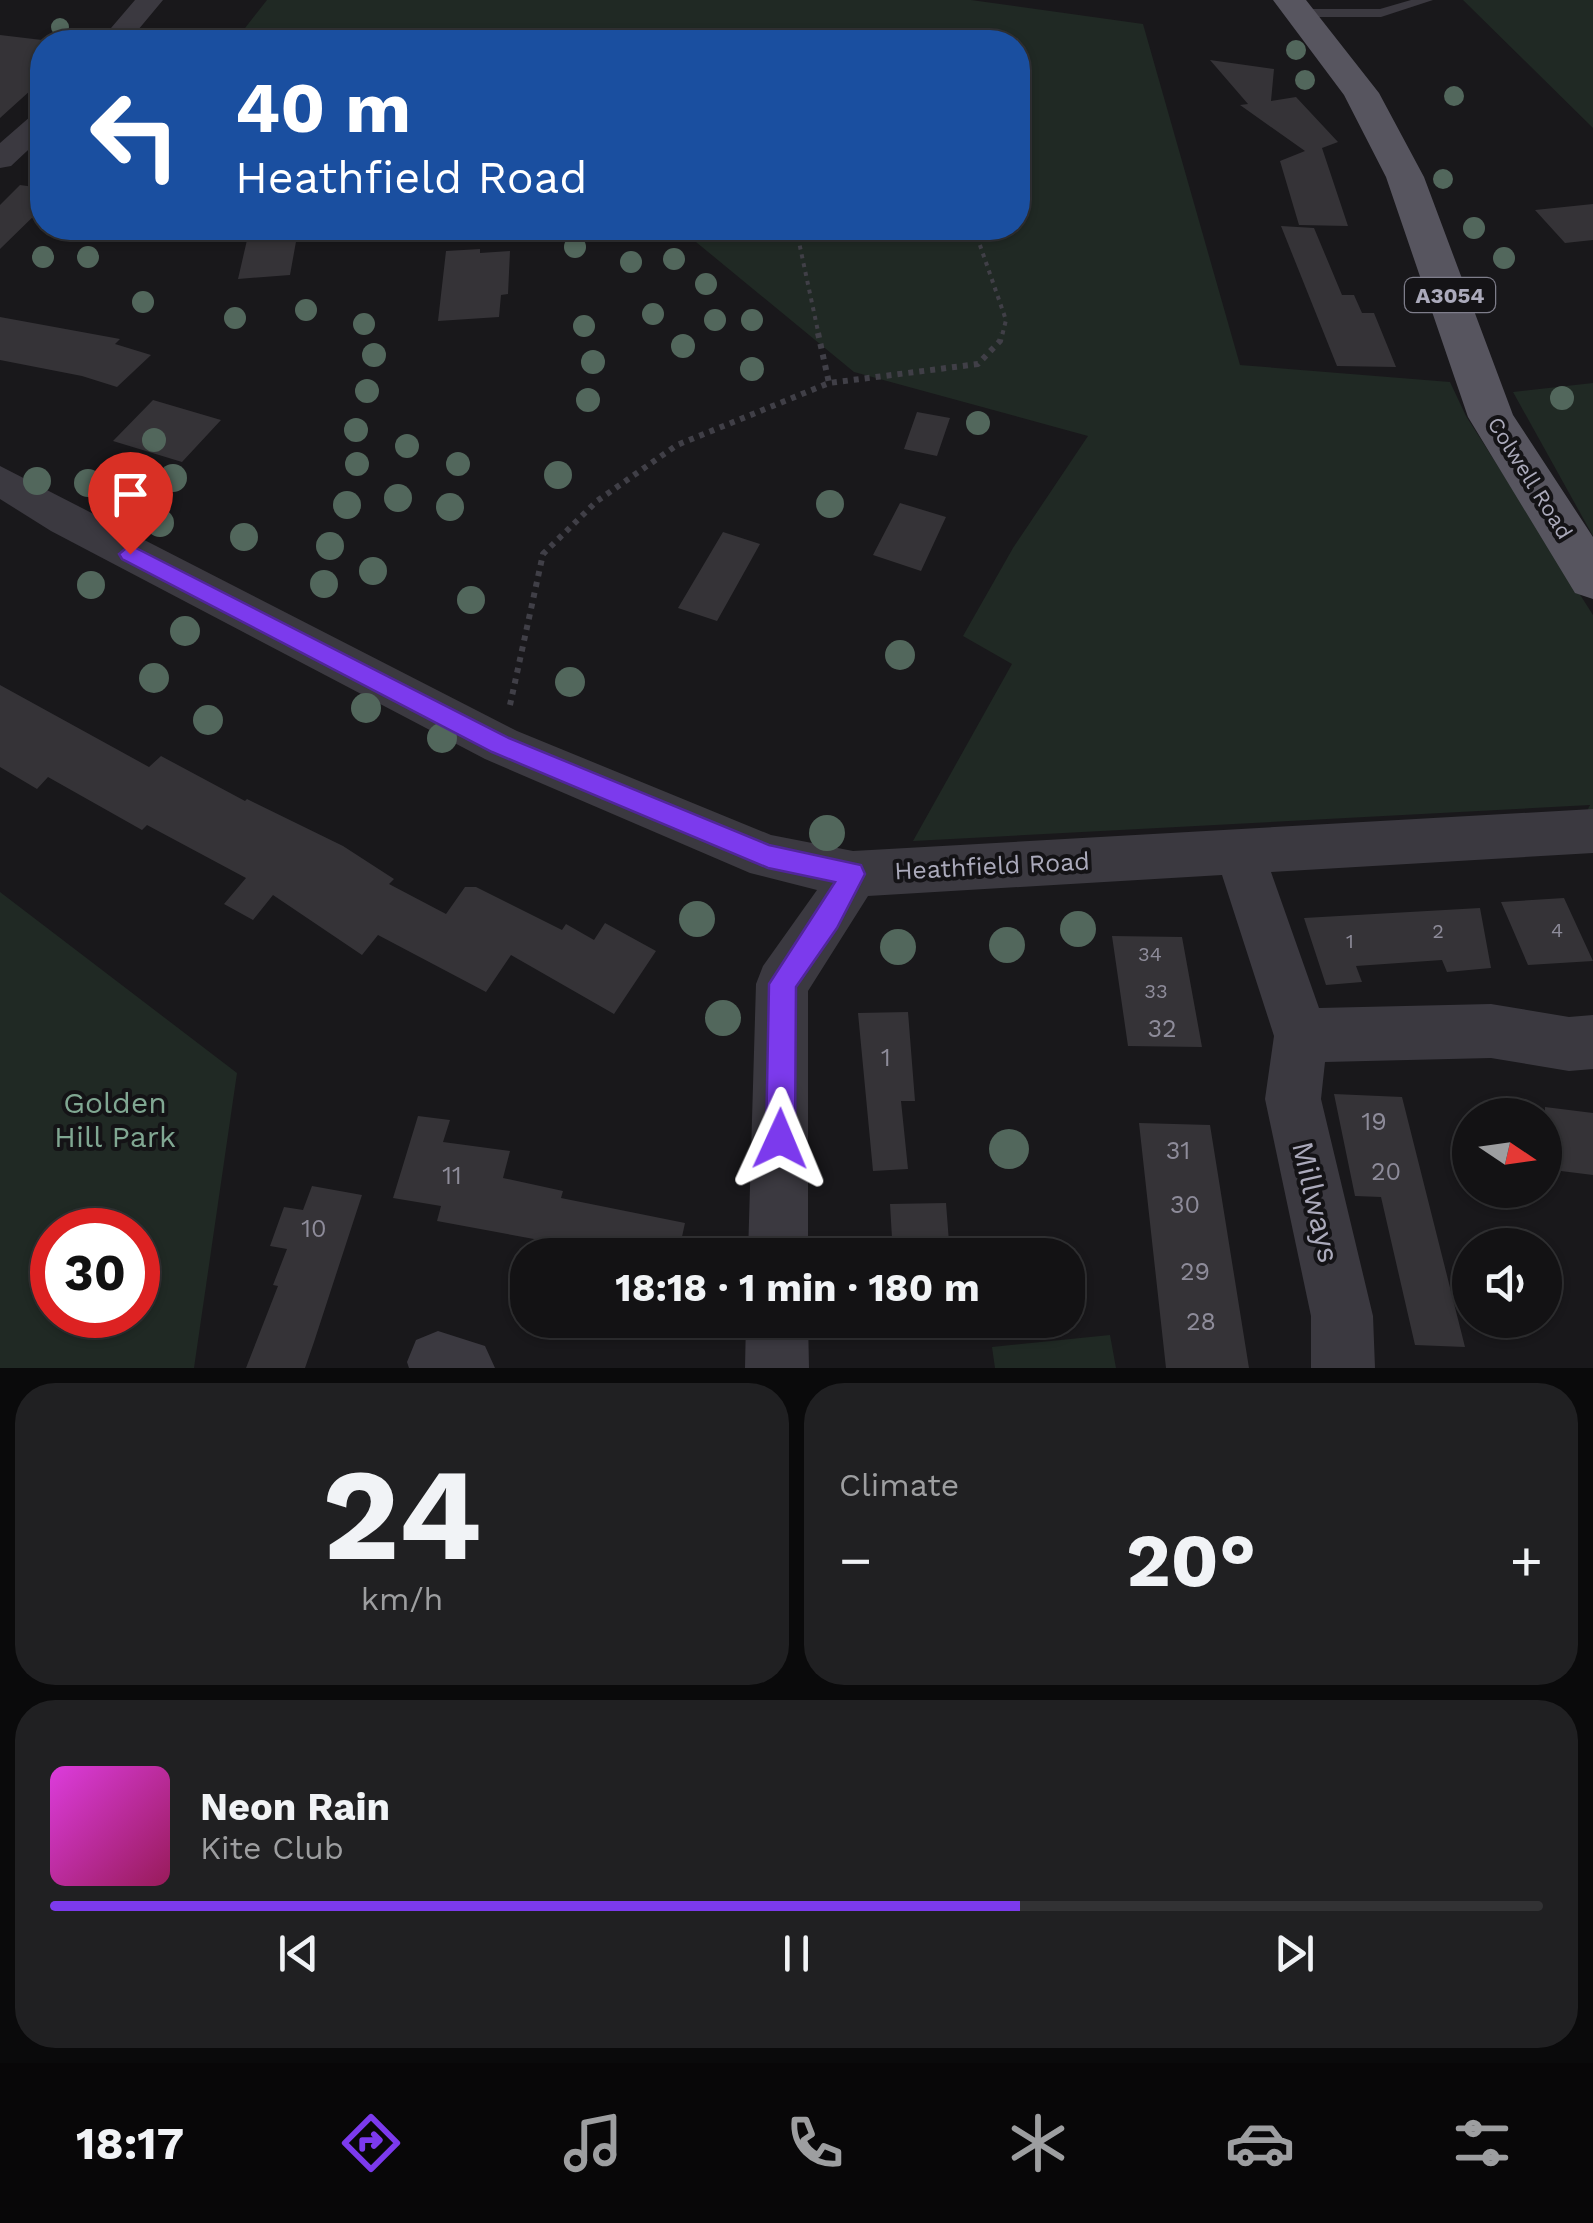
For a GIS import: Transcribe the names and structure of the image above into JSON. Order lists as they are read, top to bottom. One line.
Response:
{"streets":{"main road":["A3054","Colwell Road"],"street":["Heathfield Road","Millways"]},"crossings":[["Heathfield Road","Millways"]],"parks":["Golden Hill Park"],"house_numbers":["4","2","1","34","33","32","1","19","31","20","11","30","10","29","28"],"north":"right","page":{"turn":["40 m","Heathfield Road"],"limit":"30","trip":"18:18 · 1 min · 180 m","tile":[["24","km/h"],"Climate"],"heat":["−","20°","+"],"song":["Neon Rain","Kite Club"],"tabs":"18:17"}}
